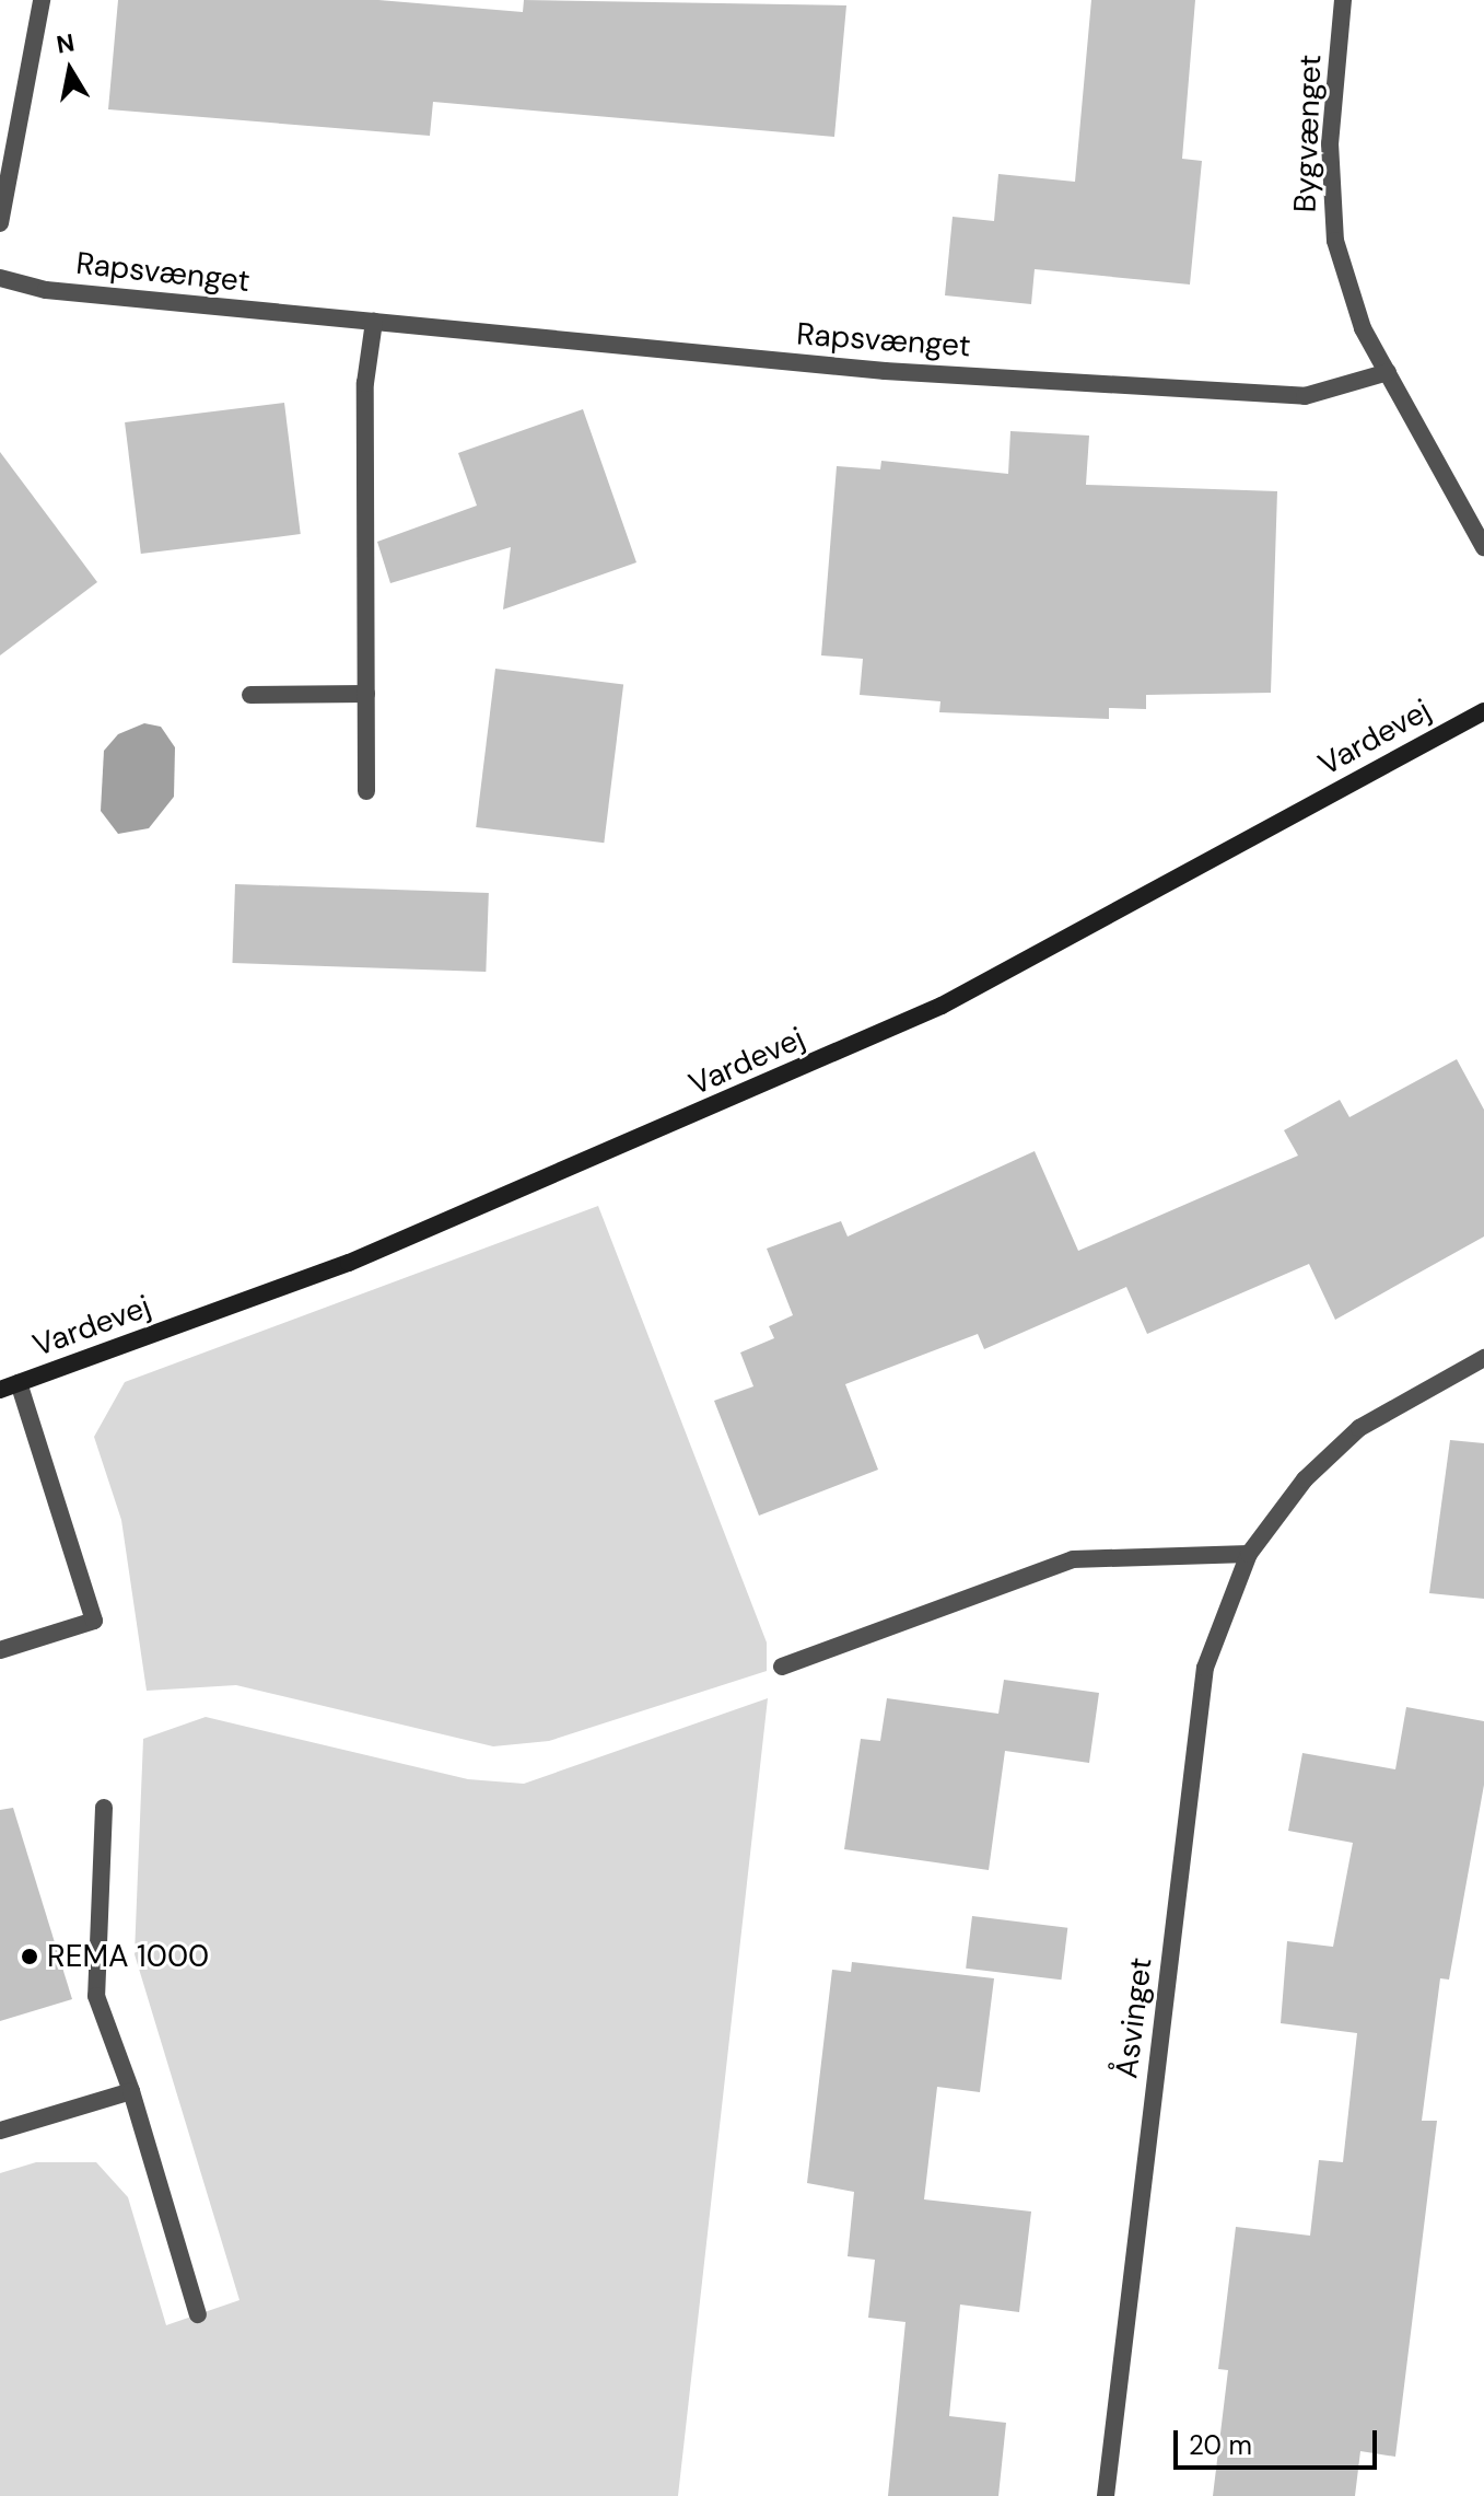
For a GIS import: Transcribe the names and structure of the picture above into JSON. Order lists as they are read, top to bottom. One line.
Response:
{"streets":{"street":["Bygvænget","Rapsvænget","Vardevej","Åsvinget"]},"crossings":[["Bygvænget","Rapsvænget"]],"places":["REMA 1000"],"scale_bar":"20 m","north":"top"}
